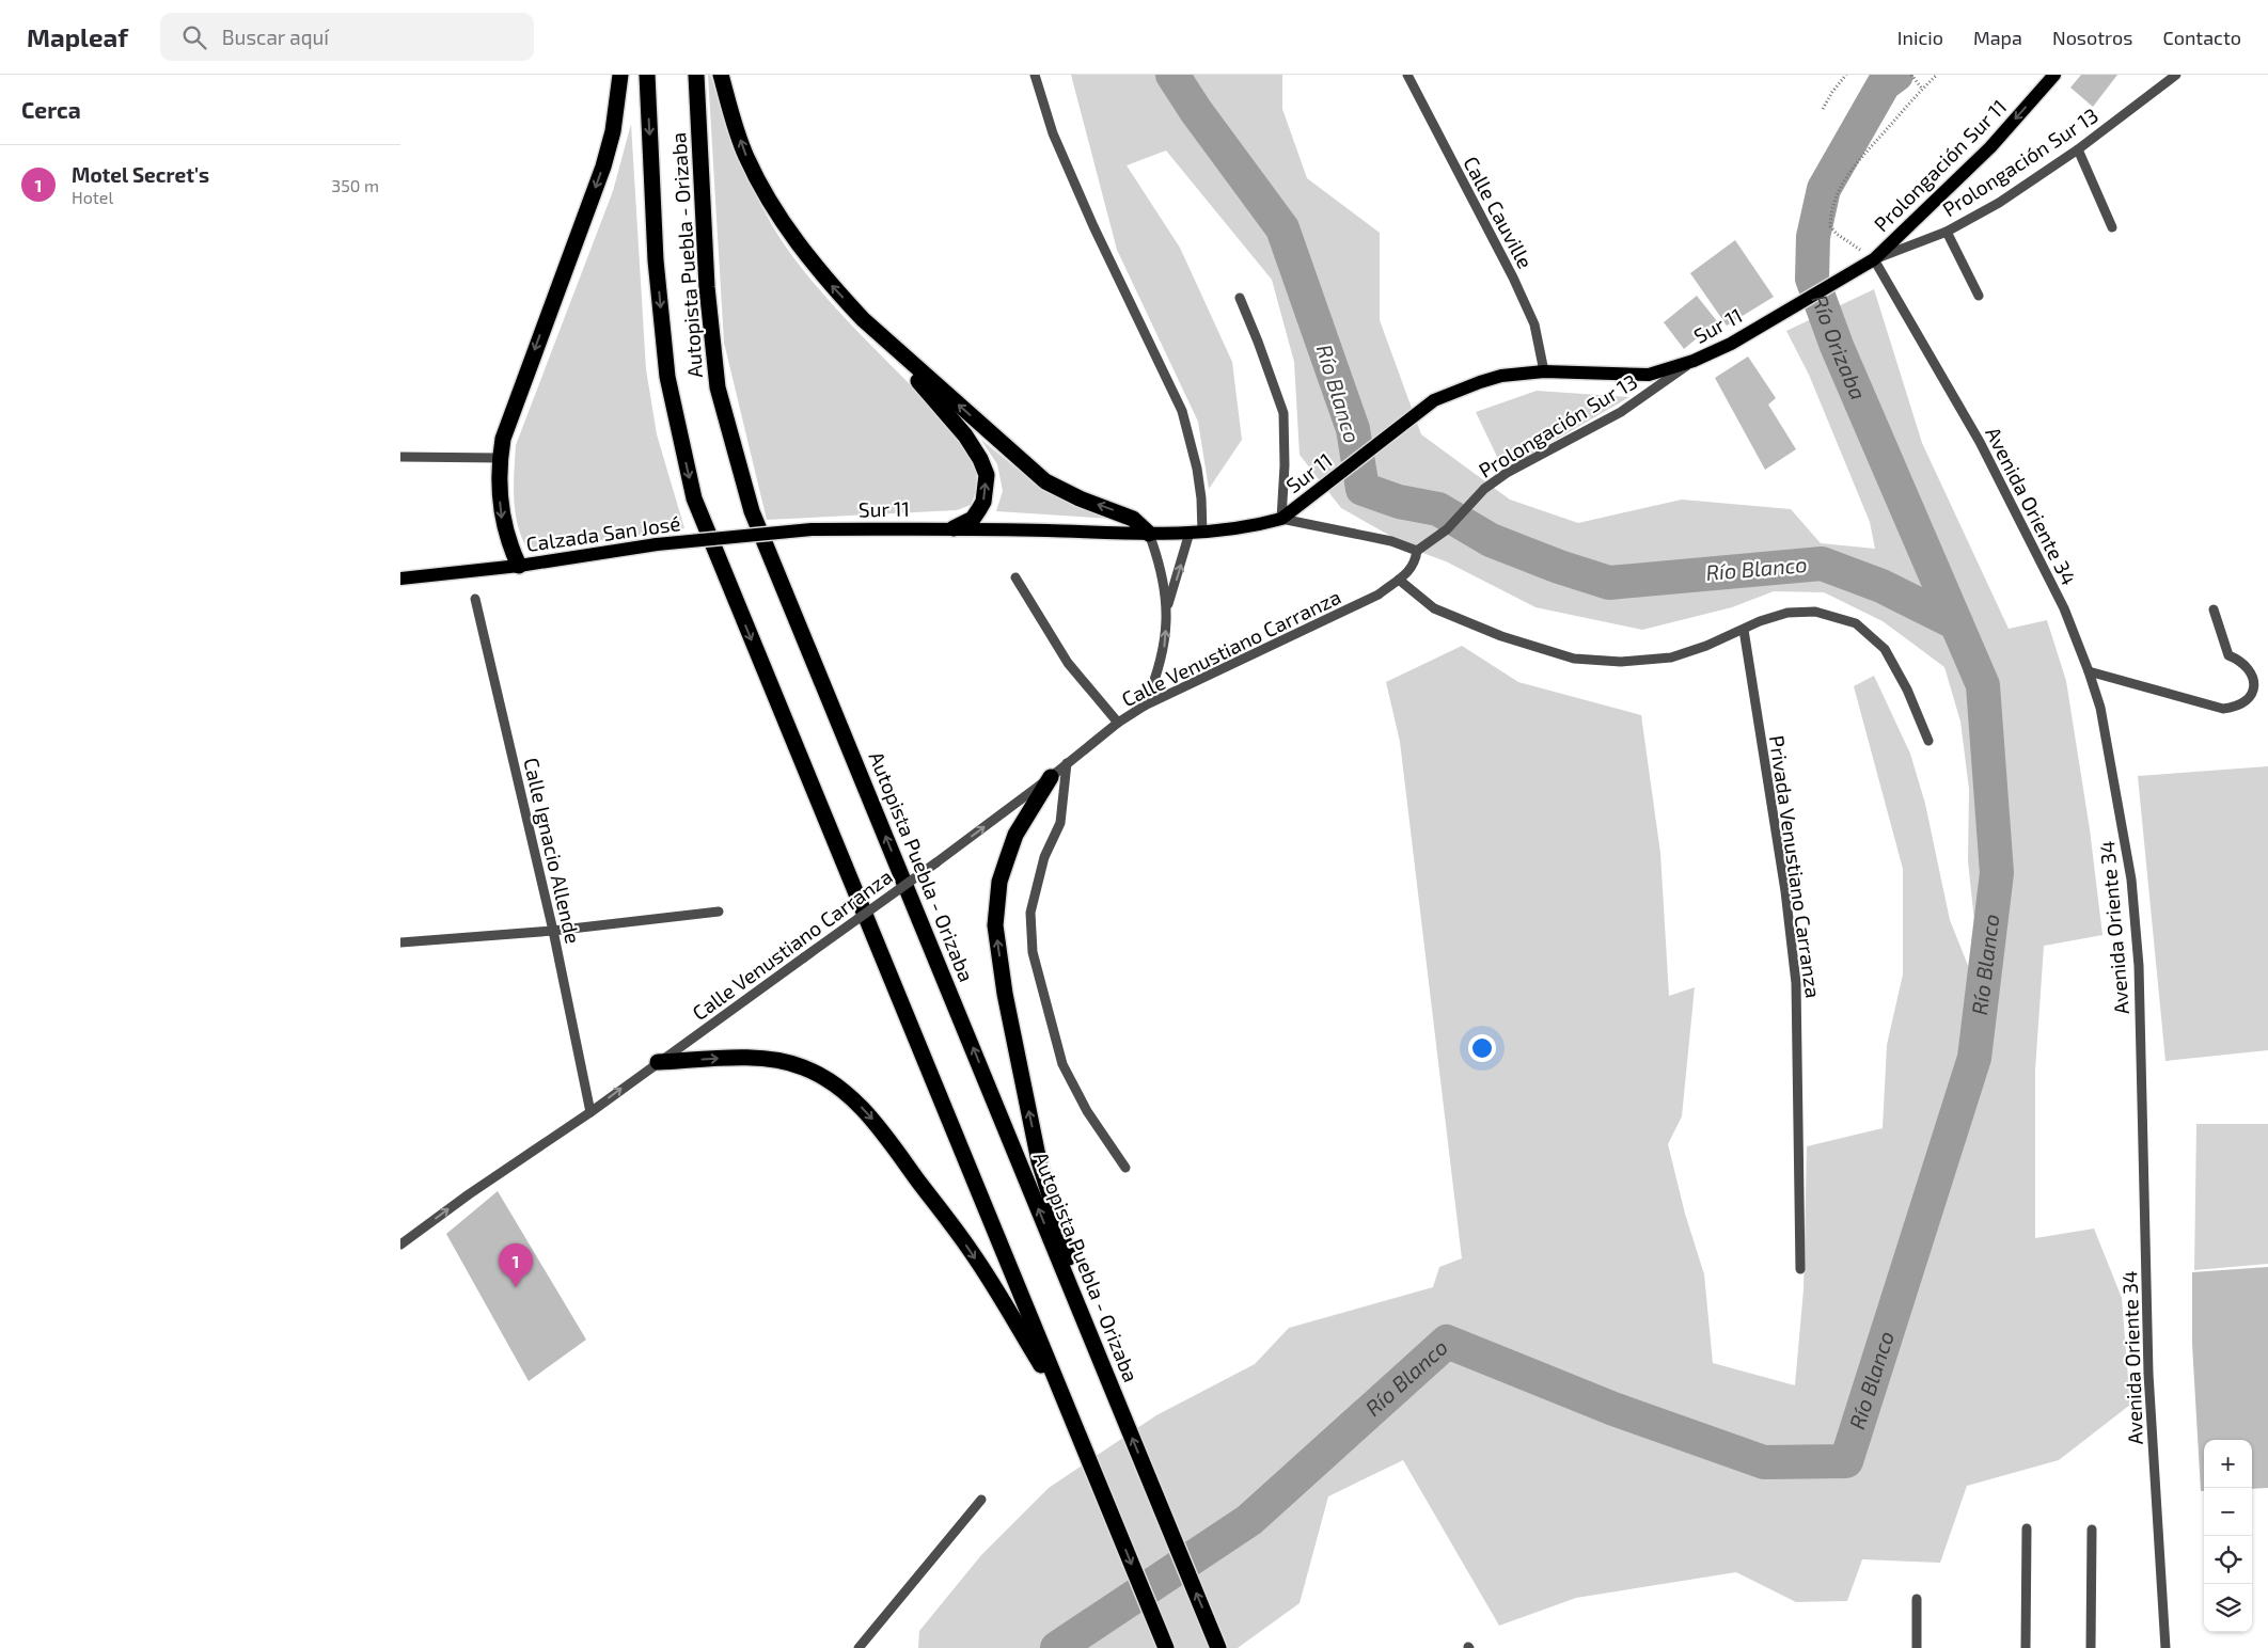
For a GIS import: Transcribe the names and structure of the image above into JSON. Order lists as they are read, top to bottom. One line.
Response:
{"streets":{"highway":["Autopista Puebla - Orizaba"],"main road":["Prolongación Sur 11","Sur 11","Calzada San José"],"street":["Prolongación Sur 13","Calle Cauville","Avenida Oriente 34","Calle Venustiano Carranza","Calle Ignacio Allende","Privada Venustiano Carranza"]},"crossings":[["Prolongación Sur 13","Prolongación Sur 11"],["Prolongación Sur 13","Sur 11"],["Prolongación Sur 13","Avenida Oriente 34"],["Prolongación Sur 13","Calle Venustiano Carranza"],["Prolongación Sur 11","Sur 11"],["Prolongación Sur 11","Avenida Oriente 34"],["Calle Cauville","Sur 11"],["Sur 11","Avenida Oriente 34"],["Sur 11","Calzada San José"],["Calle Venustiano Carranza","Calle Ignacio Allende"]],"one_way":["Prolongación Sur 11","Calle Venustiano Carranza"],"water":["Río Orizaba","Río Blanco"],"page":{"header":"Mapleaf","search":"Buscar aquí","nav":["Inicio","Mapa","Nosotros","Contacto"],"heading":"Cerca","list":[{"mark":"1","name":"Motel Secret's","note":"Hotel","value":"350 m"}],"pins":"1","map_buttons":["+","−"]}}
